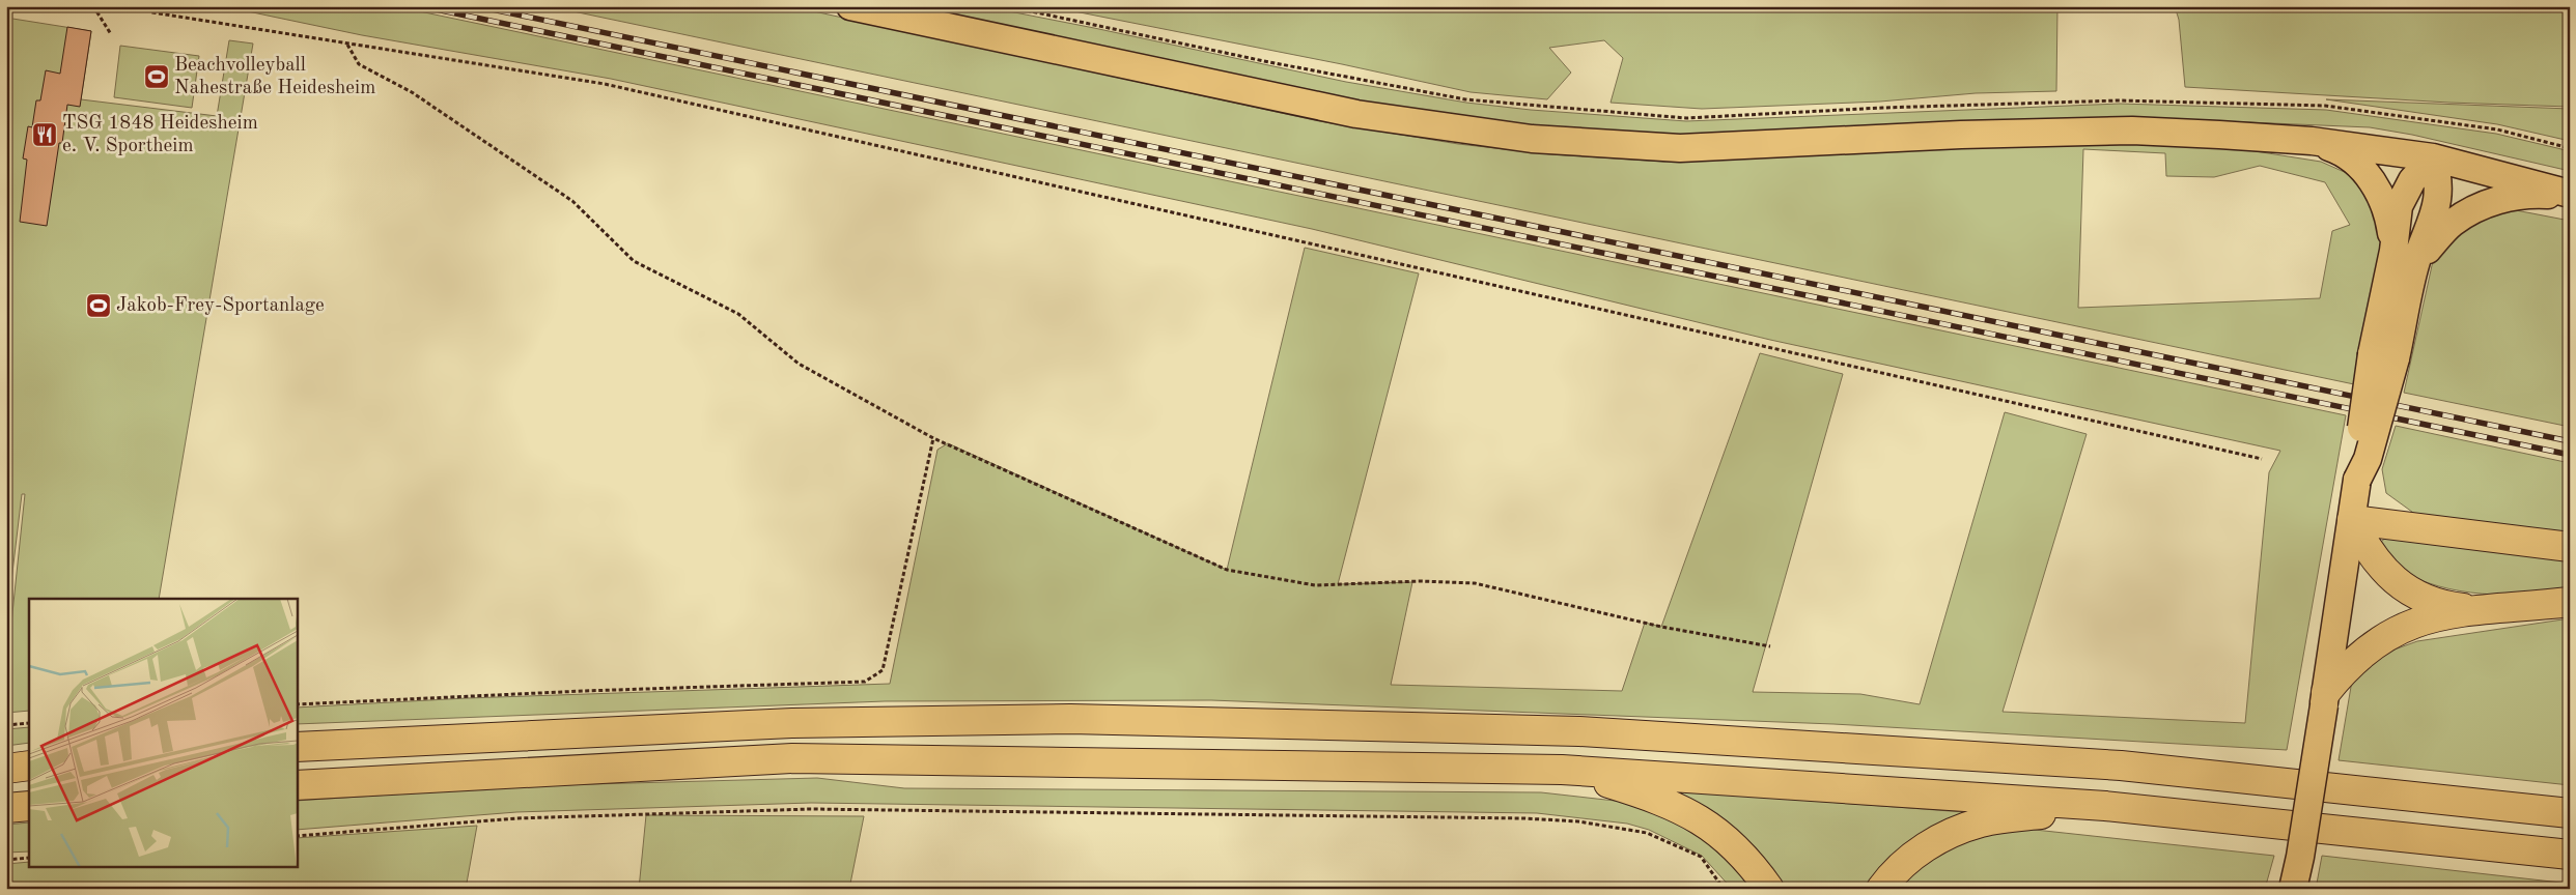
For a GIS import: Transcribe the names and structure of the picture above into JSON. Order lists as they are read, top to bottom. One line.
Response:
{"places":{"sports":["Beachvolleyball Nahestraße Heidesheim","Jakob-Frey-Sportanlage"],"restaurant":["TSG 1848 Heidesheim e. V. Sportheim"]}}
